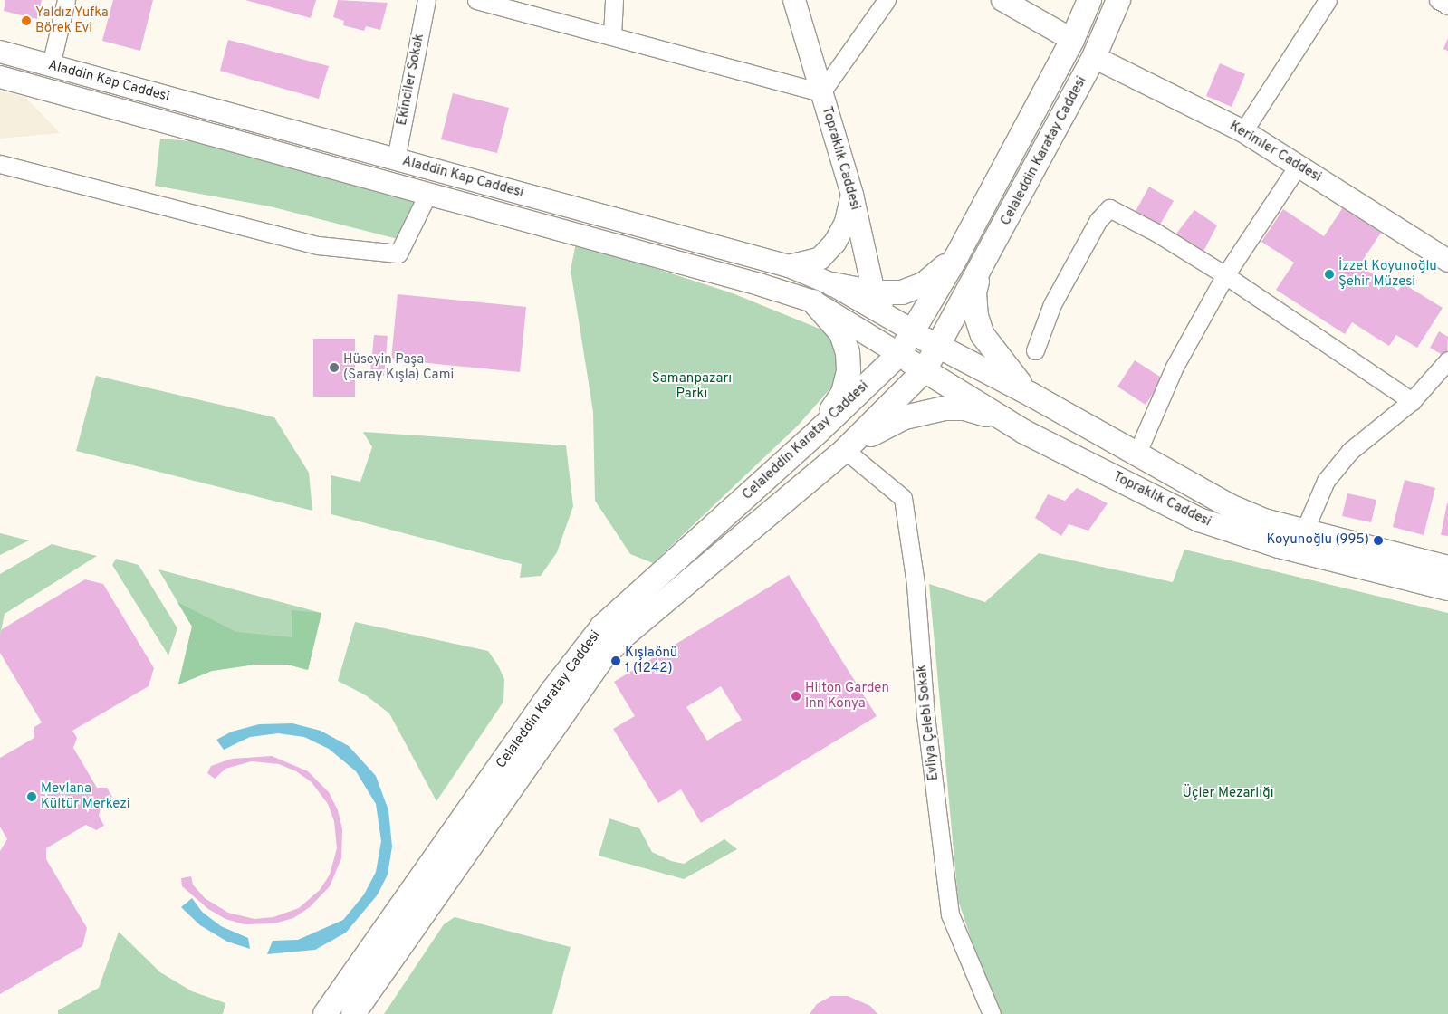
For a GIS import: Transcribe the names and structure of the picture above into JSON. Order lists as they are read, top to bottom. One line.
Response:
{"streets":{"main road":["Celaleddin Karatay Caddesi","Topraklık Caddesi"],"street":["Ekinciler Sokak","Aladdin Kap Caddesi","Kerimler Caddesi","Evliya Çelebi Sokak"]},"crossings":[["Ekinciler Sokak","Aladdin Kap Caddesi"],["Aladdin Kap Caddesi","Celaleddin Karatay Caddesi"],["Aladdin Kap Caddesi","Topraklık Caddesi"],["Celaleddin Karatay Caddesi","Kerimler Caddesi"],["Celaleddin Karatay Caddesi","Topraklık Caddesi"],["Celaleddin Karatay Caddesi","Evliya Çelebi Sokak"]],"parks":["Samanpazarı Parkı","Üçler Mezarlığı"],"places":["Yaldız Yufka Börek Evi","İzzet Koyunoğlu Şehir Müzesi","Hüseyin Paşa (Saray Kışla) Cami","Koyunoğlu (995)","Kışlaönü 1 (1242)","Hilton Garden Inn Konya","Mevlana Kültür Merkezi"]}
